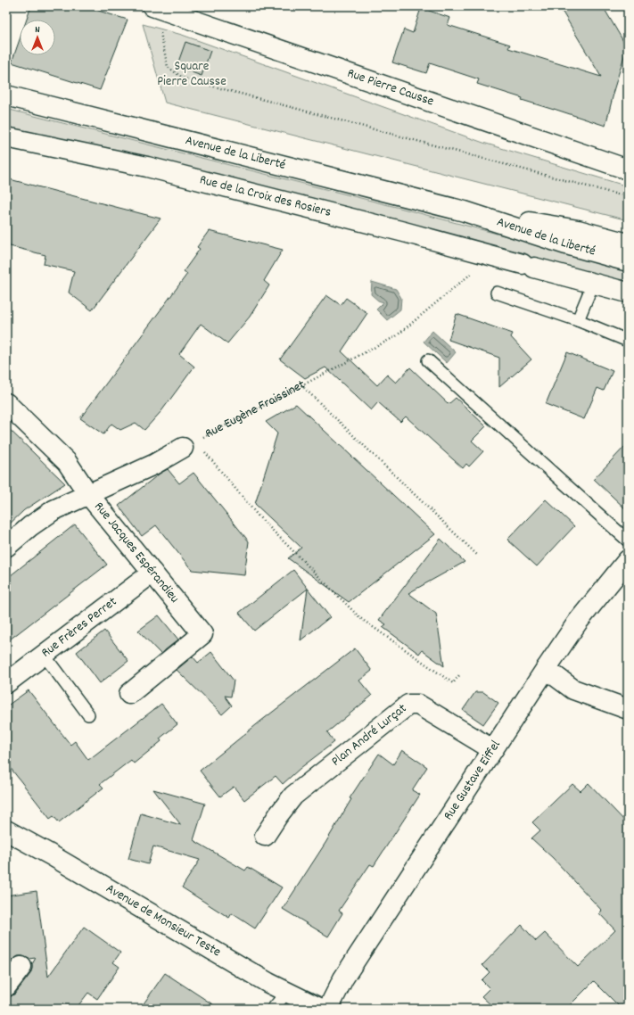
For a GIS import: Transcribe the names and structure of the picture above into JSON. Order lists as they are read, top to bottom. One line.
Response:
{"streets":{"street":["Rue Pierre Causse","Avenue de la Liberté","Rue de la Croix des Rosiers","Rue Jacques Espérandieu","Rue Frères Perret","Plan André Lurçat","Rue Gustave Eiffel","Avenue de Monsieur Teste"],"path":["Rue Eugène Fraissinet"]},"crossings":[["Rue de la Croix des Rosiers","Rue Eugène Fraissinet"],["Rue Jacques Espérandieu","Rue Frères Perret"],["Plan André Lurçat","Rue Gustave Eiffel"]],"parks":["Square Pierre Causse"],"north":"top"}
